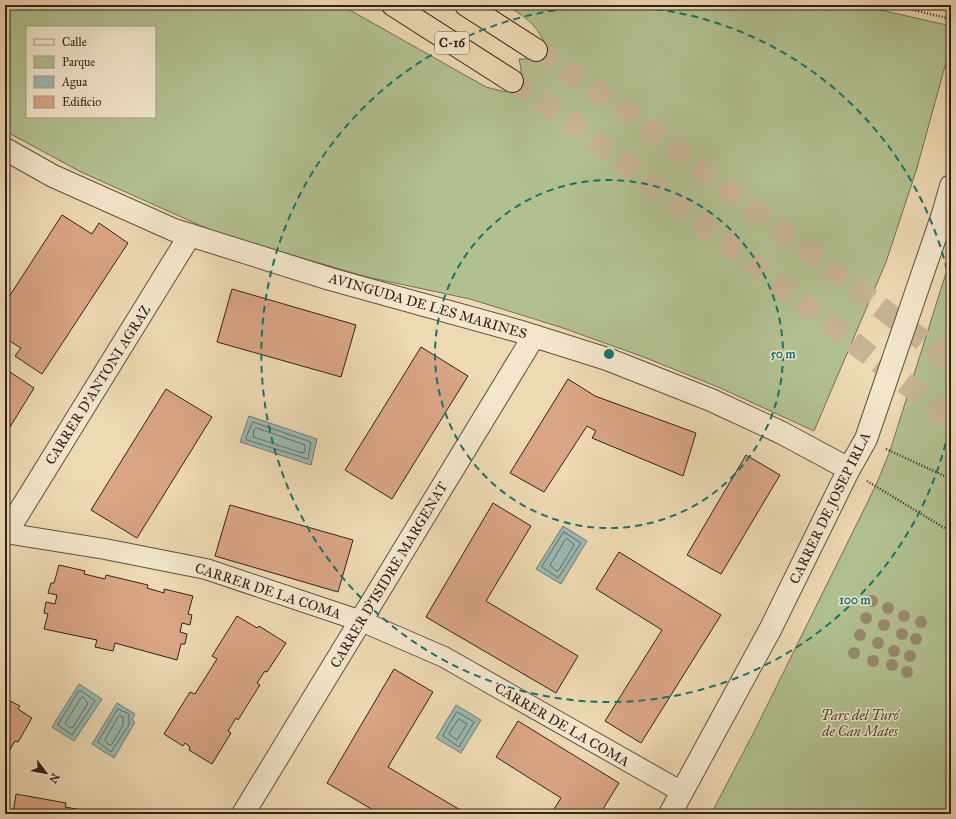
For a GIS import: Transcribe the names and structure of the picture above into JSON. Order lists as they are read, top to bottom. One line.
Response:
{"streets":{"highway":["C-16"],"street":["AVINGUDA DE LES MARINES","CARRER D'ANTONI AGRAZ","CARRER DE JOSEP IRLA","CARRER D'ISIDRE MARGENAT","CARRER DE LA COMA"]},"crossings":[["AVINGUDA DE LES MARINES","CARRER D'ANTONI AGRAZ"],["AVINGUDA DE LES MARINES","CARRER DE JOSEP IRLA"],["AVINGUDA DE LES MARINES","CARRER D'ISIDRE MARGENAT"],["CARRER D'ANTONI AGRAZ","CARRER DE LA COMA"],["CARRER DE JOSEP IRLA","CARRER DE LA COMA"],["CARRER D'ISIDRE MARGENAT","CARRER DE LA COMA"]],"parks":["Parc del Turó de Can Mates"],"legend":["Calle","Parque","Agua","Edificio"],"north":"bottom right","rings":["50 m","100 m"]}
